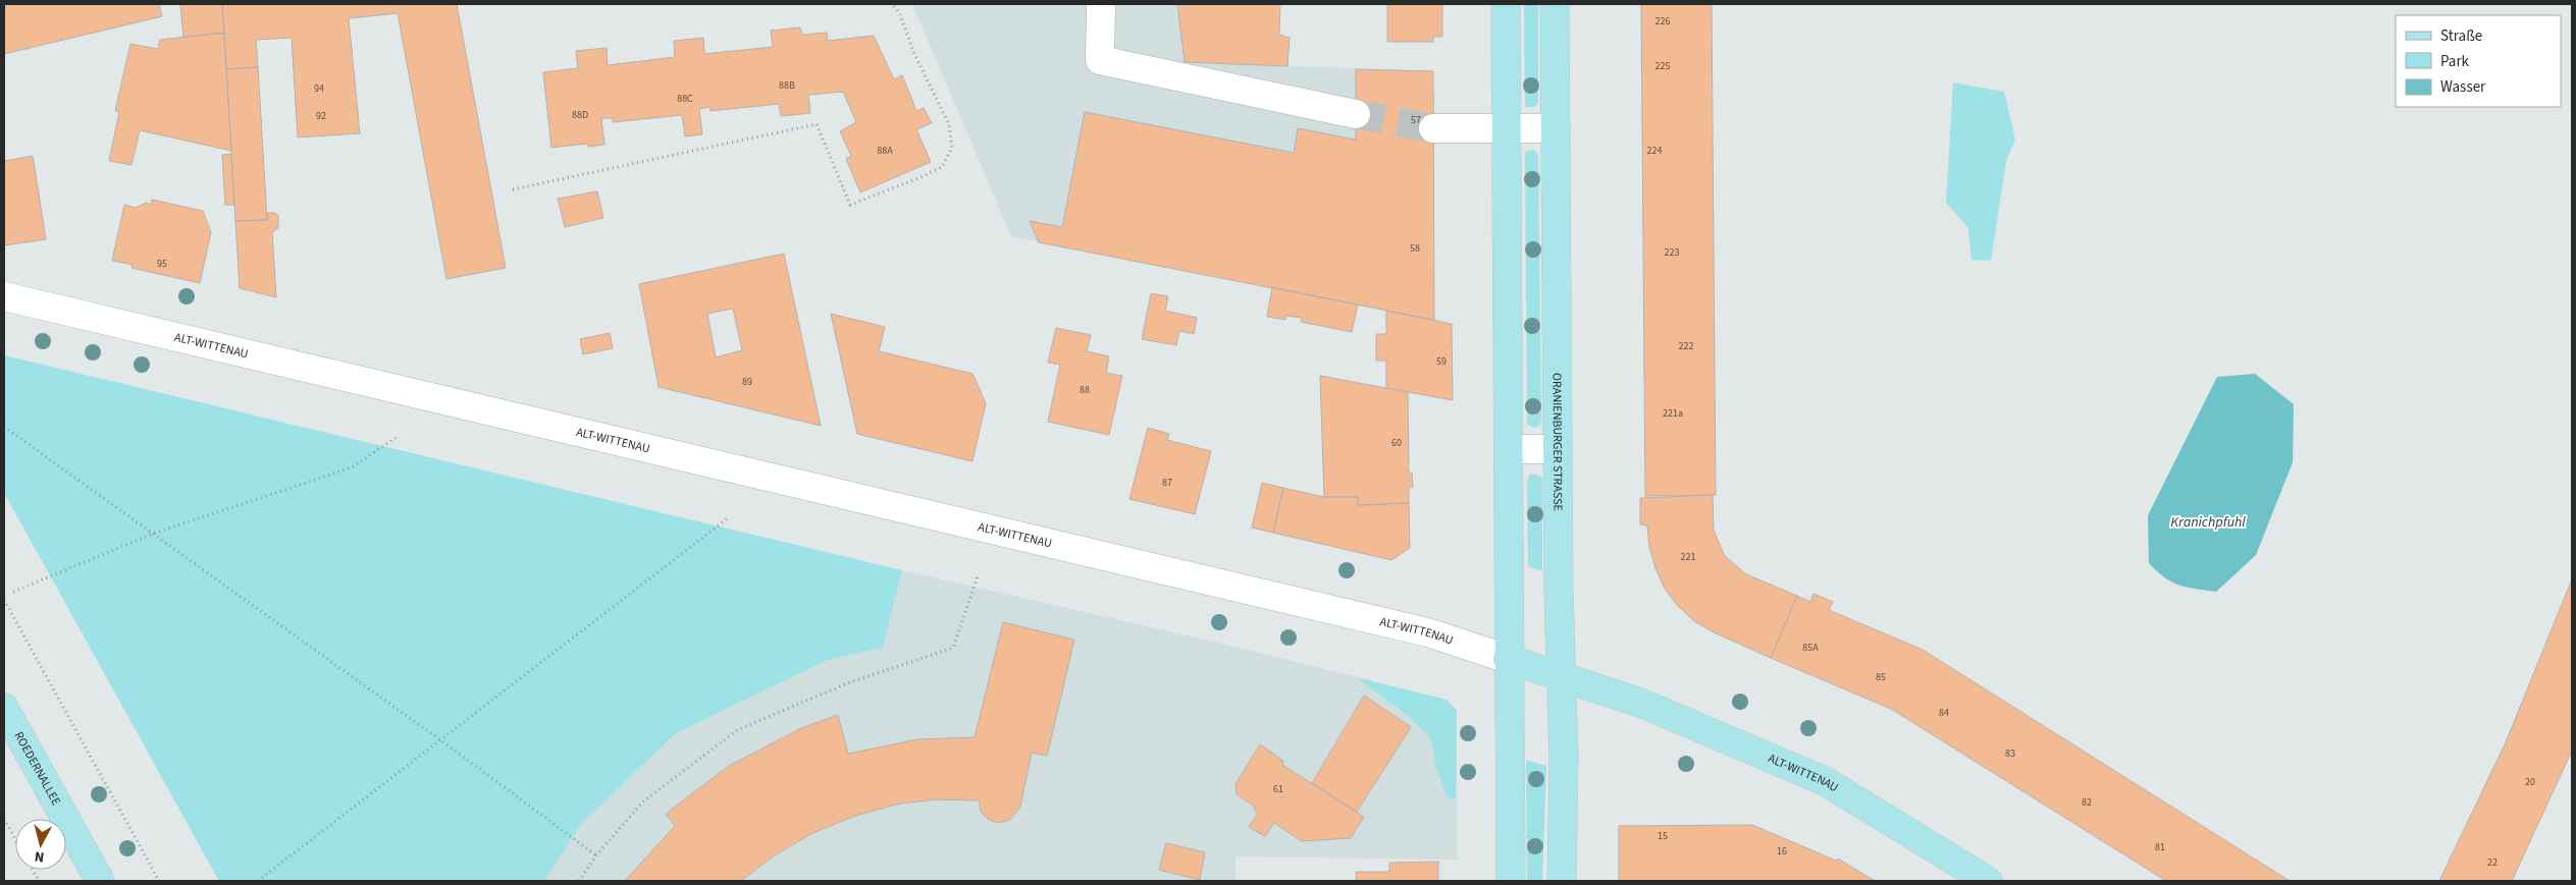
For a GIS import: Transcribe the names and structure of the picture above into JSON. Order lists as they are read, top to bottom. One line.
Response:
{"streets":{"main road":["ALT-WITTENAU","ORANIENBURGER STRASSE","ROEDERNALLEE"]},"crossings":[["ALT-WITTENAU","ORANIENBURGER STRASSE"]],"water":["Kranichpfuhl"],"house_numbers":["226","225","88B","94","88C","88D","92","57","88A","224","58","223","95","222","59","89","88","221a","60","87","221","85A","85","84","83","20","61","82","15","81","16","22"],"legend":["Straße","Park","Wasser"],"north":"bottom"}
